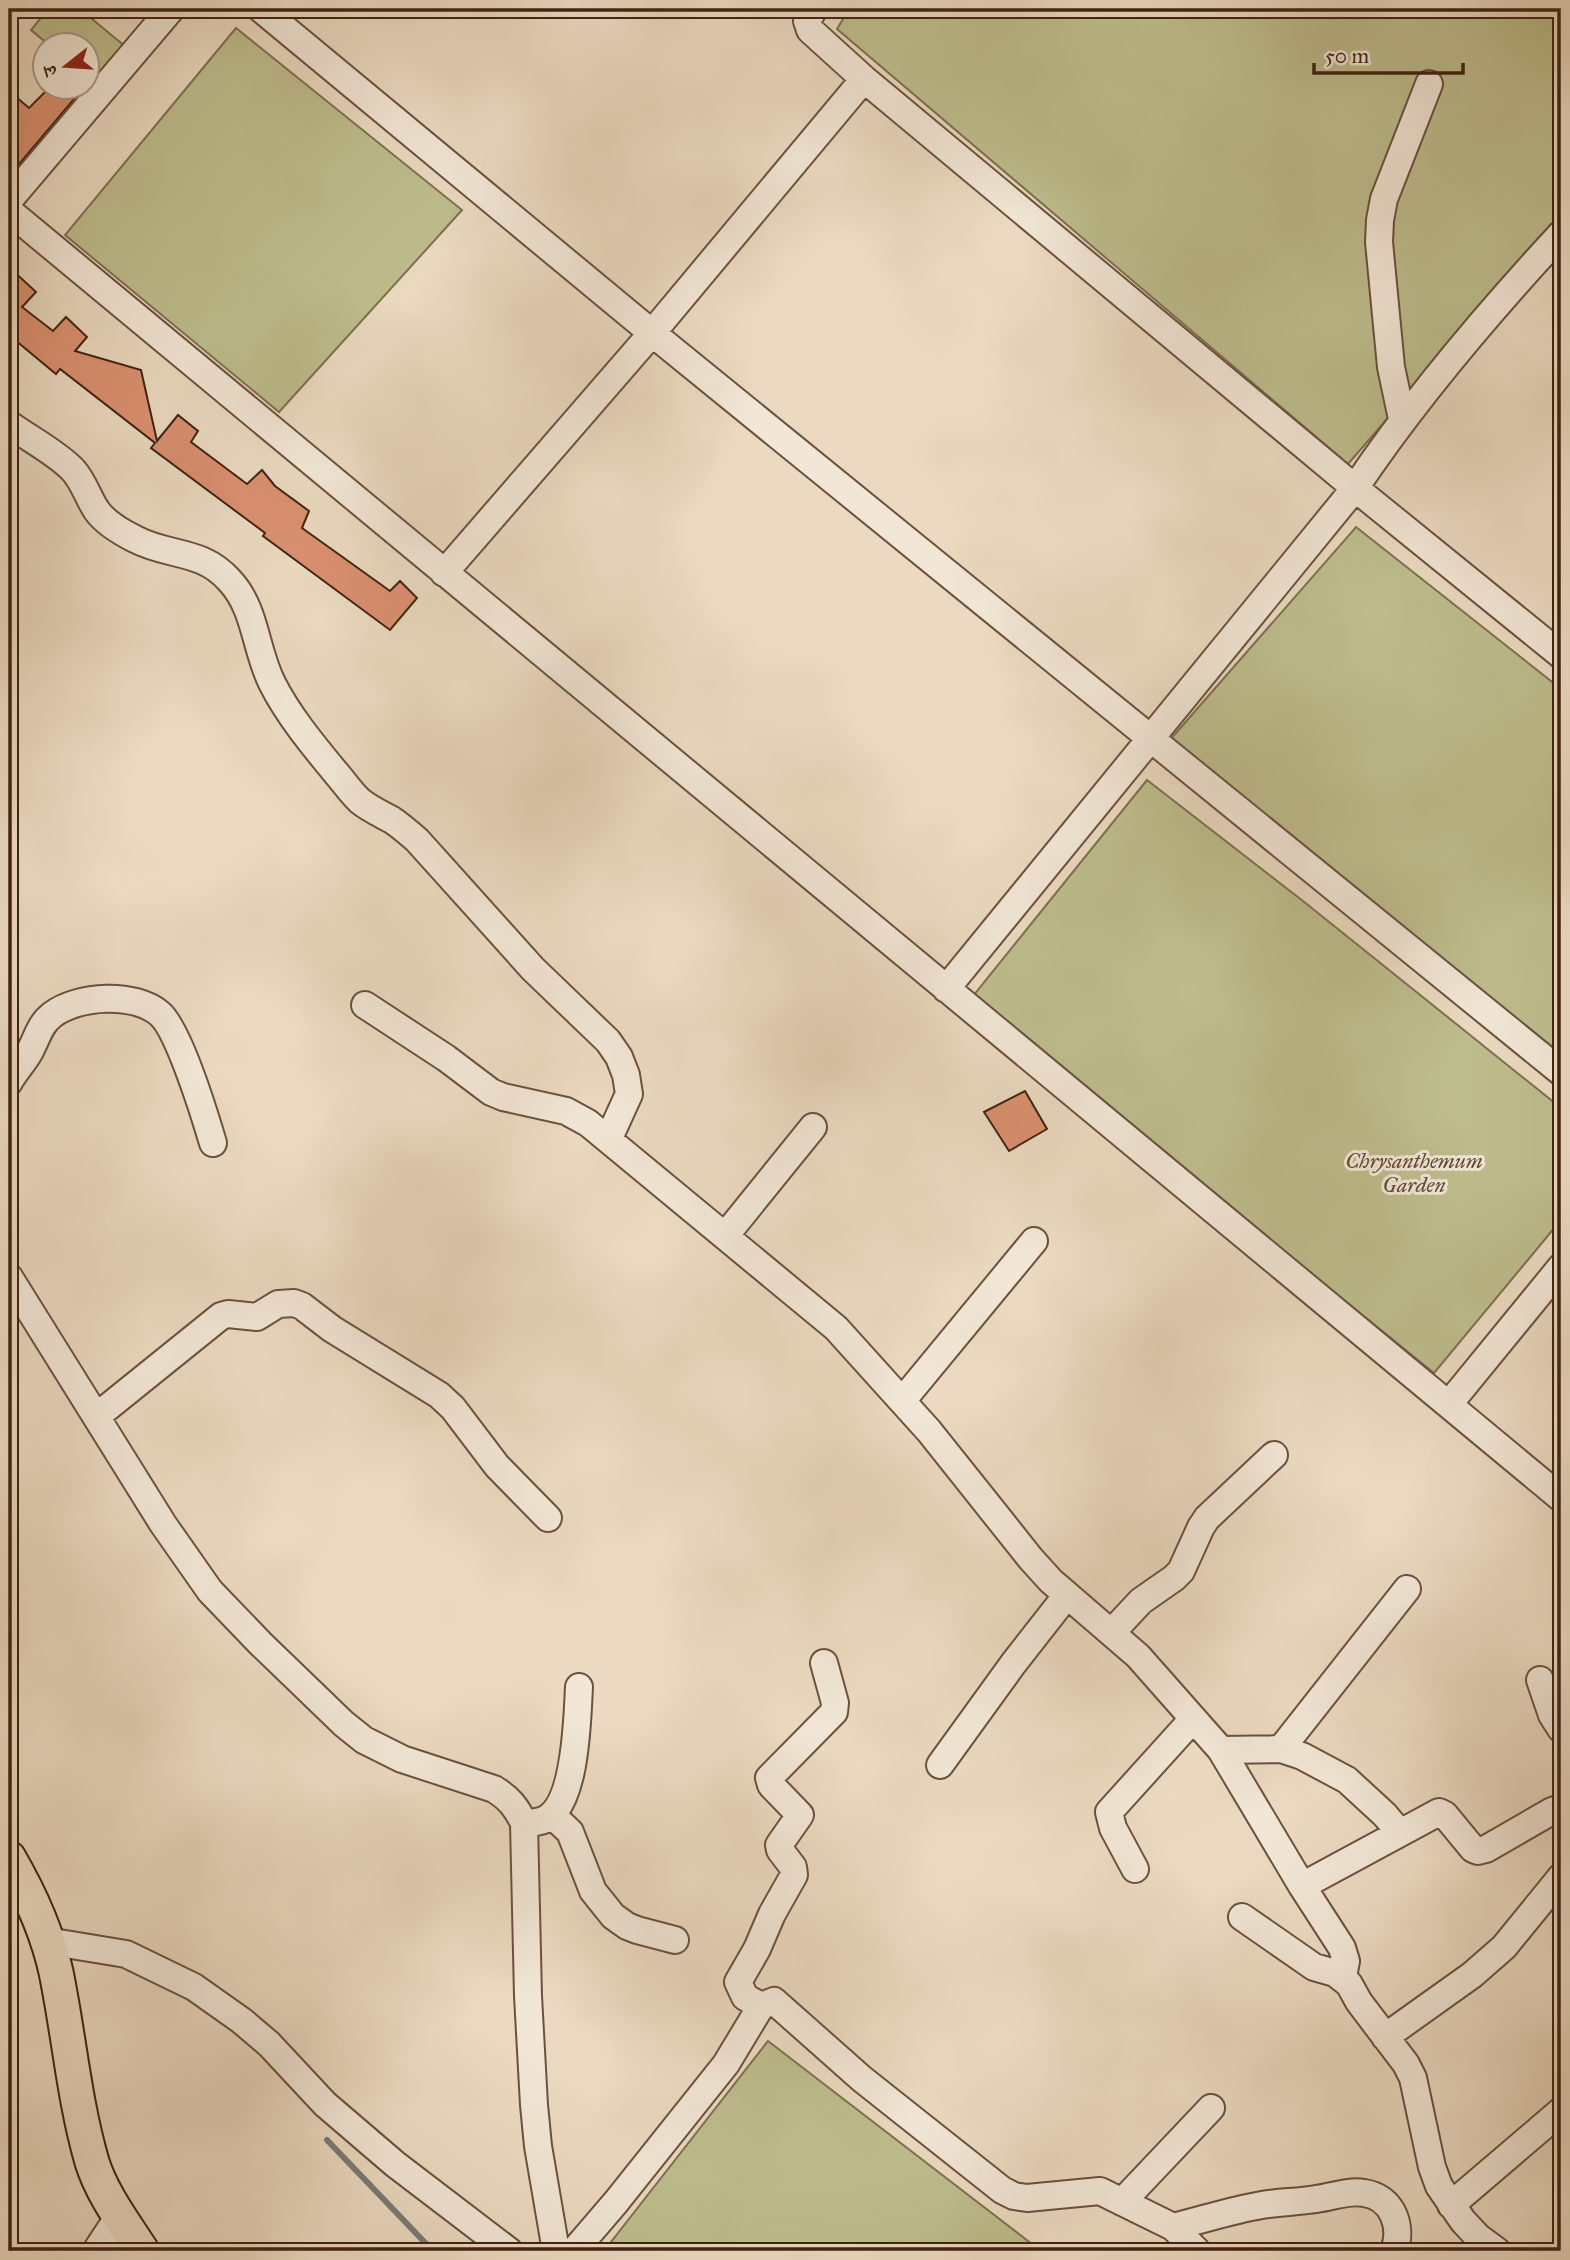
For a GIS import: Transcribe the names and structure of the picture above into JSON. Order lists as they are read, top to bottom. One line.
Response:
{"parks":["Chrysanthemum Garden"],"scale_bar":"50 m","north":"left"}
